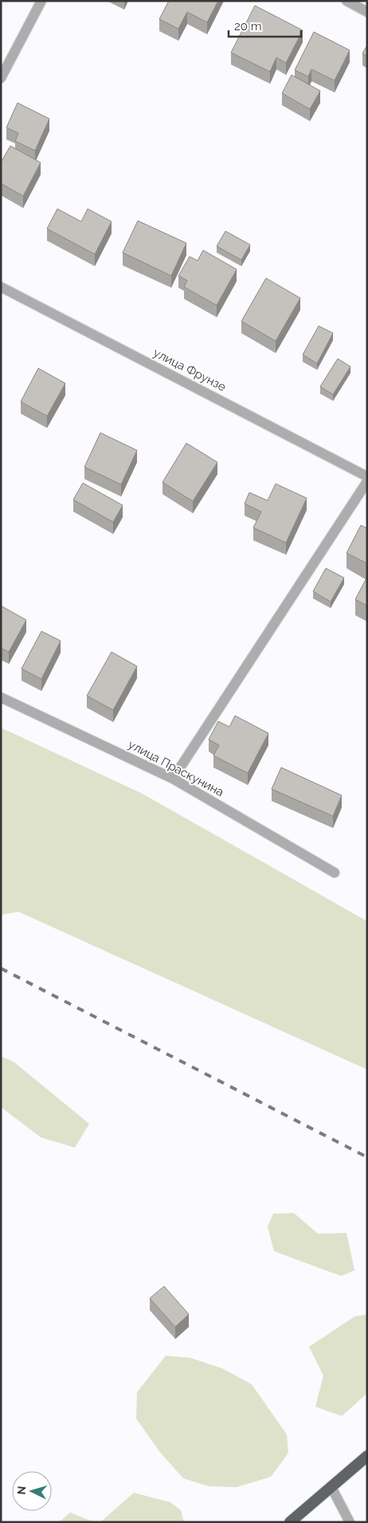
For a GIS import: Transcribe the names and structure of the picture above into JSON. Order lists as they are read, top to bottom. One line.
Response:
{"streets":{"street":["улица Фрунзе","улица Праскунина"]},"scale_bar":"20 m","north":"left"}
